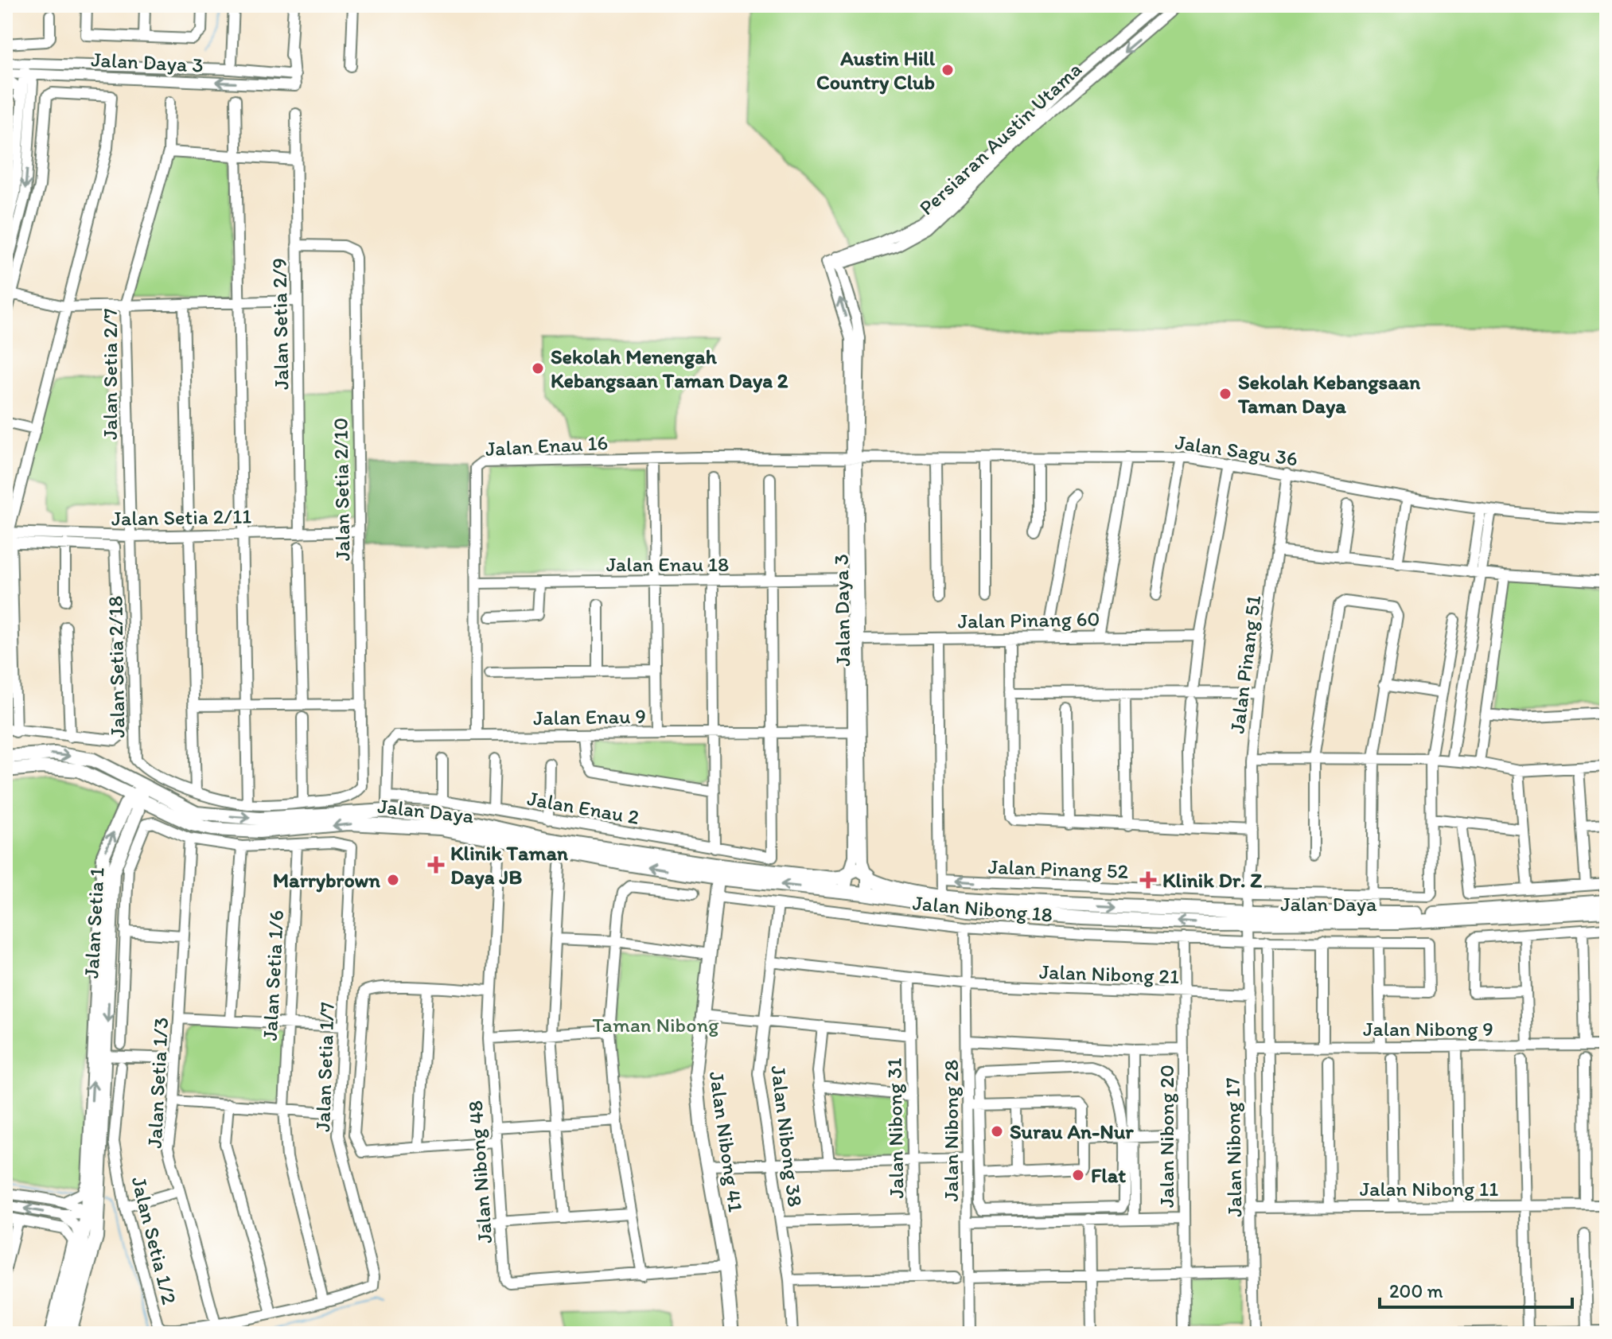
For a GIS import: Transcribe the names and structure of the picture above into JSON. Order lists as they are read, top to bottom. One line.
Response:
{"streets":{"main road":["Jalan Daya","Jalan Setia 1","Jalan Nibong 41"],"street":["Jalan Daya 3","Persiaran Austin Utama","Jalan Setia 2/9","Jalan Setia 2/7","Jalan Enau 16","Jalan Sagu 36","Jalan Setia 2/10","Jalan Setia 2/11","Jalan Enau 18","Jalan Pinang 60","Jalan Pinang 51","Jalan Setia 2/18","Jalan Enau 9","Jalan Enau 2","Jalan Pinang 52","Jalan Nibong 18","Jalan Nibong 21","Jalan Setia 1/6","Jalan Nibong 9","Jalan Setia 1/7","Jalan Setia 1/3","Jalan Nibong 31","Jalan Nibong 28","Jalan Nibong 38","Jalan Nibong 20","Jalan Nibong 17","Jalan Nibong 48","Jalan Nibong 11","Jalan Setia 1/2"]},"crossings":[["Jalan Daya 3","Jalan Enau 16"],["Jalan Daya 3","Jalan Sagu 36"],["Jalan Daya 3","Jalan Enau 18"],["Jalan Daya 3","Jalan Pinang 60"],["Jalan Daya 3","Jalan Enau 9"],["Jalan Daya 3","Jalan Daya"],["Jalan Setia 2/9","Jalan Setia 2/10"],["Jalan Setia 2/9","Jalan Setia 2/11"],["Jalan Setia 2/7","Jalan Setia 2/11"],["Jalan Setia 2/7","Jalan Setia 2/18"],["Jalan Enau 16","Jalan Sagu 36"],["Jalan Enau 16","Jalan Enau 18"],["Jalan Enau 16","Jalan Enau 9"],["Jalan Sagu 36","Jalan Pinang 51"],["Jalan Setia 2/10","Jalan Setia 2/11"],["Jalan Setia 2/10","Jalan Setia 2/18"],["Jalan Setia 2/11","Jalan Setia 2/18"],["Jalan Pinang 51","Jalan Daya"],["Jalan Pinang 51","Jalan Pinang 52"],["Jalan Pinang 51","Jalan Nibong 18"],["Jalan Pinang 51","Jalan Nibong 17"],["Jalan Enau 9","Jalan Enau 2"],["Jalan Enau 9","Jalan Daya"],["Jalan Daya","Jalan Setia 1"],["Jalan Daya","Jalan Nibong 41"],["Jalan Daya","Jalan Nibong 48"],["Jalan Nibong 18","Jalan Nibong 28"],["Jalan Nibong 18","Jalan Nibong 38"],["Jalan Nibong 18","Jalan Nibong 20"],["Jalan Nibong 18","Jalan Nibong 41"],["Jalan Nibong 18","Jalan Nibong 17"],["Jalan Nibong 21","Jalan Nibong 31"],["Jalan Nibong 21","Jalan Nibong 28"],["Jalan Nibong 21","Jalan Nibong 38"],["Jalan Nibong 21","Jalan Nibong 20"],["Jalan Nibong 21","Jalan Nibong 17"],["Jalan Setia 1/6","Jalan Setia 1/7"],["Jalan Nibong 9","Jalan Nibong 17"],["Jalan Setia 1/7","Jalan Setia 1/3"],["Jalan Setia 1/7","Jalan Setia 1/2"],["Jalan Setia 1/3","Jalan Setia 1/2"],["Jalan Nibong 41","Jalan Nibong 48"],["Jalan Nibong 17","Jalan Nibong 11"]],"parks":["Taman Nibong"],"places":{"other":["Austin Hill Country Club","Sekolah Menengah Kebangsaan Taman Daya 2","Sekolah Kebangsaan Taman Daya","Marrybrown","Surau An-Nur","Flat"],"health":["Klinik Taman Daya JB","Klinik Dr. Z"]},"scale_bar":"200 m"}
